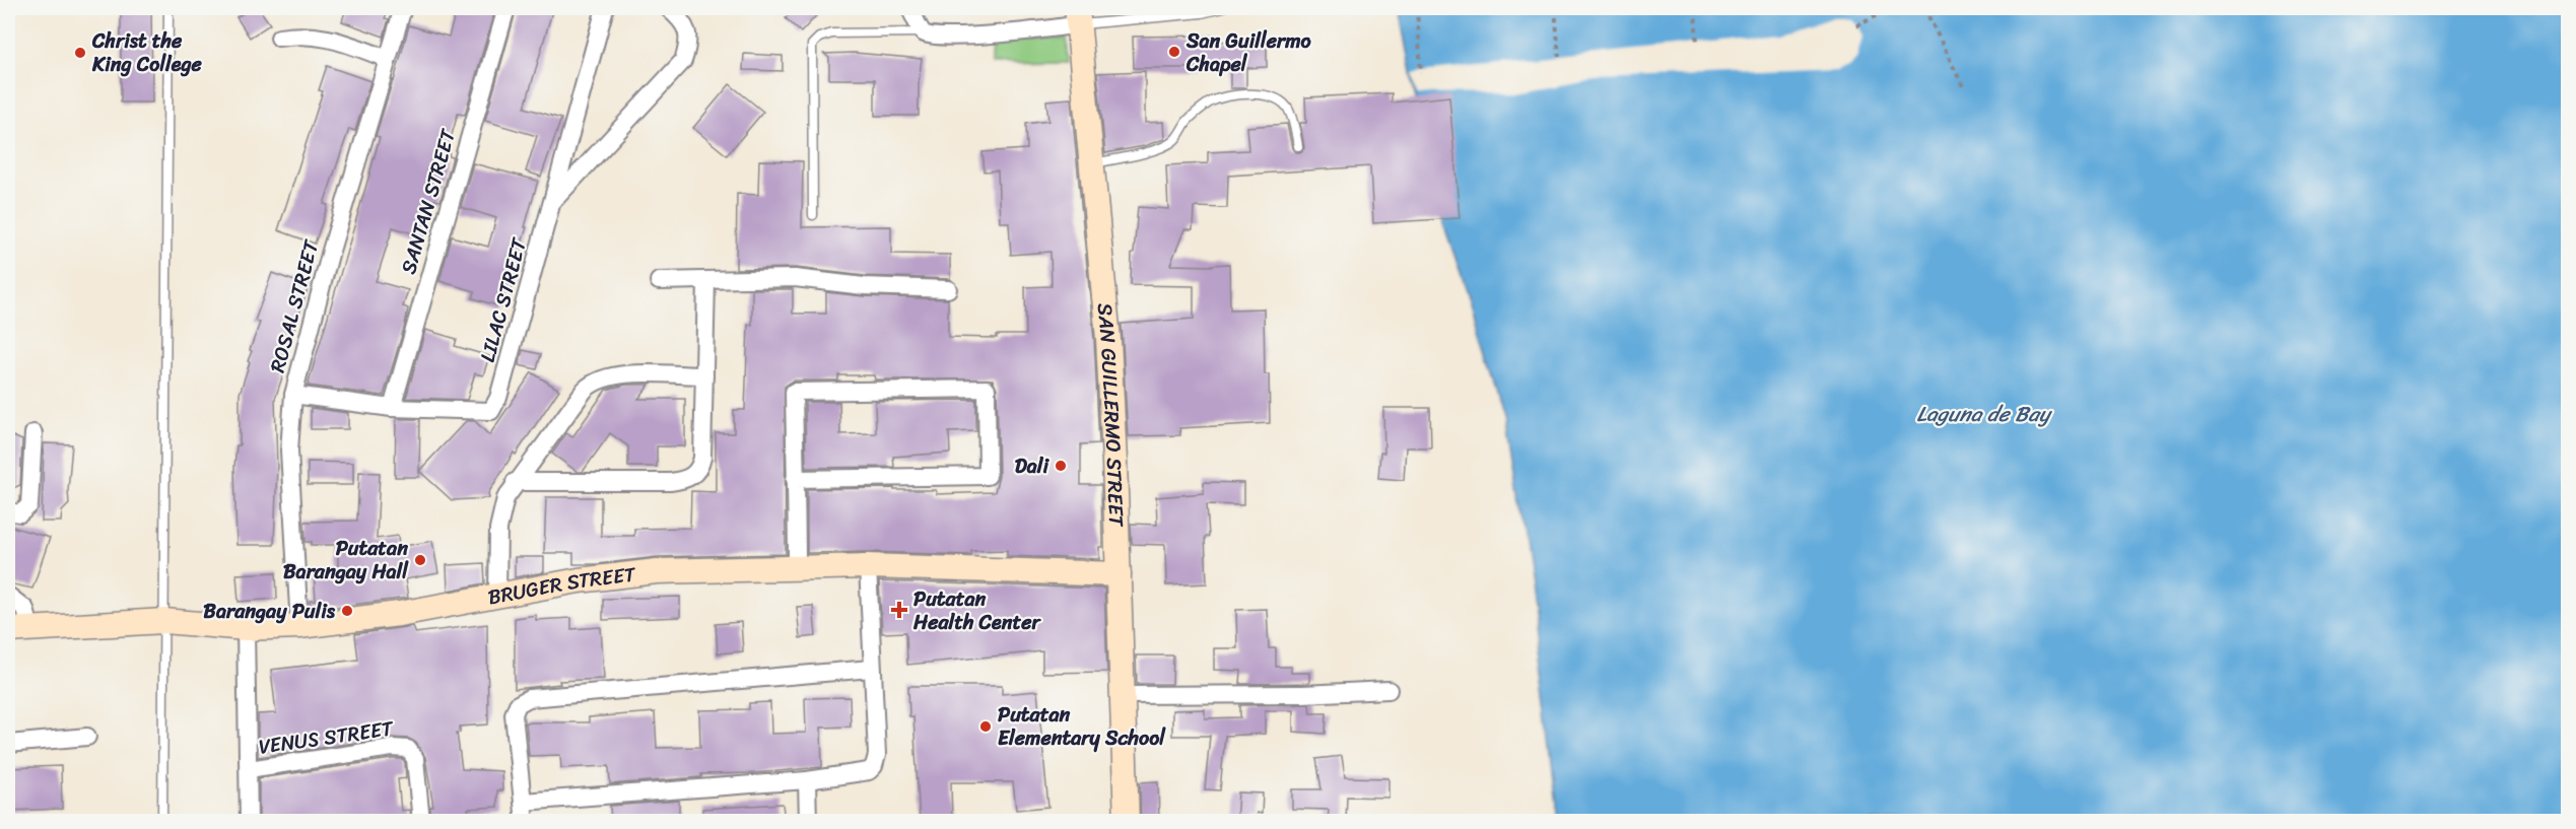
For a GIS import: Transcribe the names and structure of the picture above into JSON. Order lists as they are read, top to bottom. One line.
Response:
{"streets":{"street":["SANTAN STREET","LILAC STREET","ROSAL STREET","SAN GUILLERMO STREET","BRUGER STREET","VENUS STREET"]},"crossings":[["SANTAN STREET","LILAC STREET"],["LILAC STREET","ROSAL STREET"],["ROSAL STREET","BRUGER STREET"],["SAN GUILLERMO STREET","BRUGER STREET"]],"water":["Laguna de Bay"],"places":{"other":["San Guillermo Chapel","Christ the King College","Dali","Putatan Barangay Hall","Barangay Pulis","Putatan Elementary School"],"health":["Putatan Health Center"]}}
